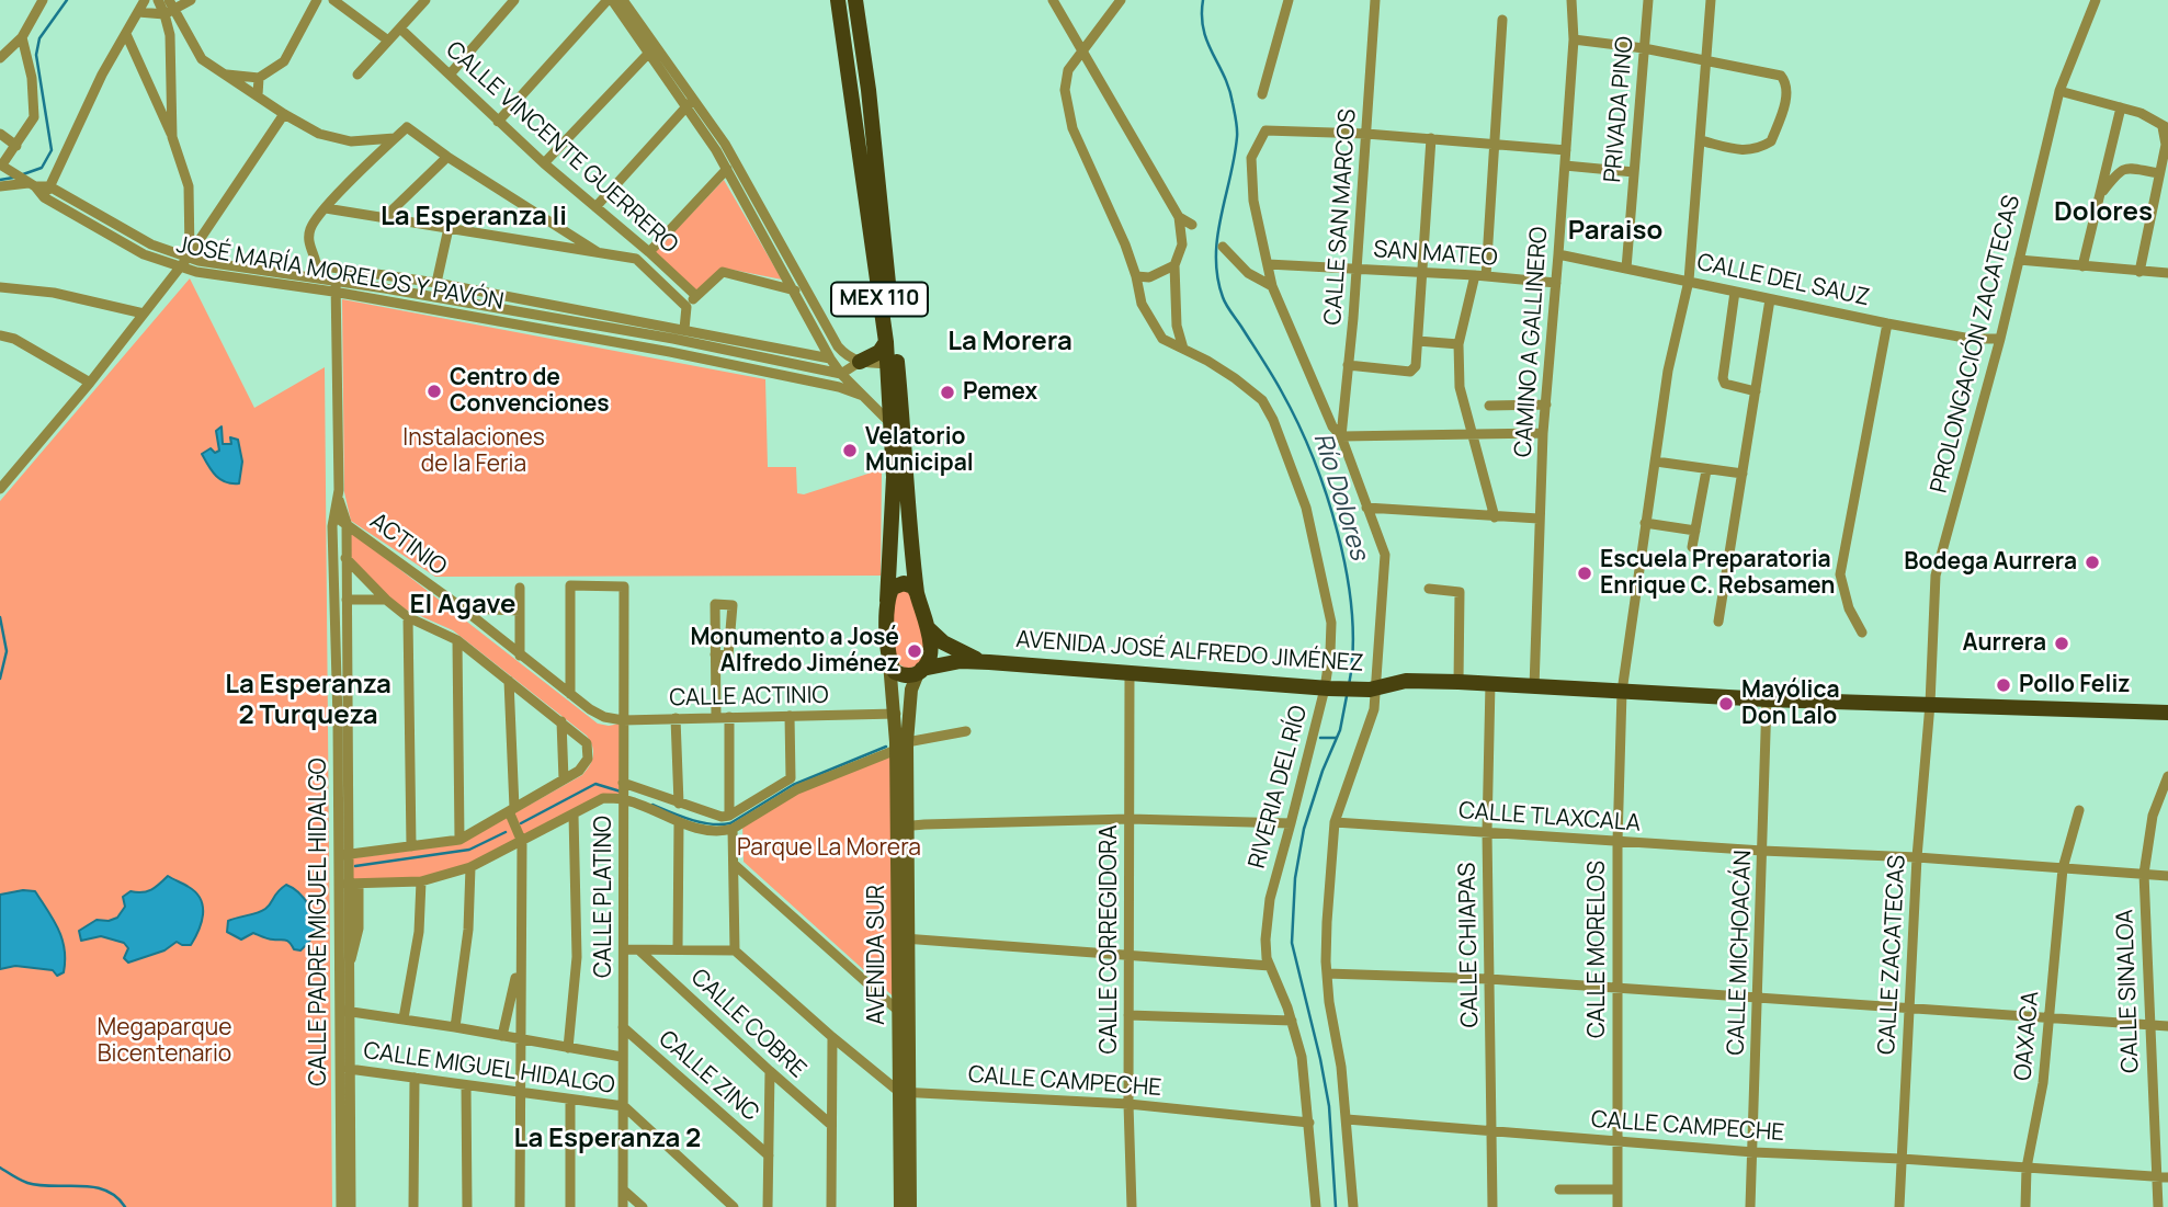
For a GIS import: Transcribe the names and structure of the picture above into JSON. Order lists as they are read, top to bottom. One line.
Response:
{"streets":{"main road":["MEX 110","AVENIDA JOSÉ ALFREDO JIMÉNEZ","AVENIDA SUR"],"street":["PRIVADA PINO","CALLE VINCENTE GUERRERO","CALLE SAN MARCOS","SAN MATEO","JOSÉ MARÍA MORELOS Y PAVÓN","CALLE DEL SAUZ","CAMINO A GALLINERO","PROLONGACIÓN ZACATECAS","ACTINIO","CALLE ACTINIO","RIVERIA DEL RÍO","CALLE TLAXCALA","CALLE PLATINO","CALLE PADRE MIGUEL HIDALGO","CALLE CORREGIDORA","CALLE CHIAPAS","CALLE MORELOS","CALLE MICHOACÁN","CALLE ZACATECAS","CALLE SINALOA","CALLE COBRE","OAXACA","CALLE MIGUEL HIDALGO","CALLE ZINC","CALLE CAMPECHE"]},"crossings":[["PRIVADA PINO","CALLE DEL SAUZ"],["CALLE SAN MARCOS","SAN MATEO"],["SAN MATEO","CAMINO A GALLINERO"],["JOSÉ MARÍA MORELOS Y PAVÓN","CALLE PADRE MIGUEL HIDALGO"],["CALLE DEL SAUZ","CAMINO A GALLINERO"],["CALLE DEL SAUZ","PROLONGACIÓN ZACATECAS"],["CALLE DEL SAUZ","CALLE MORELOS"],["MEX 110","AVENIDA SUR"],["CAMINO A GALLINERO","AVENIDA JOSÉ ALFREDO JIMÉNEZ"],["PROLONGACIÓN ZACATECAS","AVENIDA JOSÉ ALFREDO JIMÉNEZ"],["PROLONGACIÓN ZACATECAS","CALLE ZACATECAS"],["ACTINIO","CALLE ACTINIO"],["ACTINIO","CALLE PLATINO"],["ACTINIO","CALLE PADRE MIGUEL HIDALGO"],["AVENIDA JOSÉ ALFREDO JIMÉNEZ","RIVERIA DEL RÍO"],["AVENIDA JOSÉ ALFREDO JIMÉNEZ","CALLE CORREGIDORA"],["AVENIDA JOSÉ ALFREDO JIMÉNEZ","CALLE CHIAPAS"],["AVENIDA JOSÉ ALFREDO JIMÉNEZ","CALLE MORELOS"],["AVENIDA JOSÉ ALFREDO JIMÉNEZ","CALLE MICHOACÁN"],["AVENIDA JOSÉ ALFREDO JIMÉNEZ","CALLE ZACATECAS"],["CALLE ACTINIO","CALLE PLATINO"],["CALLE ACTINIO","AVENIDA SUR"],["RIVERIA DEL RÍO","CALLE CAMPECHE"],["CALLE TLAXCALA","CALLE CHIAPAS"],["CALLE TLAXCALA","CALLE MORELOS"],["CALLE TLAXCALA","CALLE MICHOACÁN"],["CALLE TLAXCALA","CALLE ZACATECAS"],["CALLE TLAXCALA","CALLE SINALOA"],["CALLE TLAXCALA","OAXACA"],["CALLE PLATINO","CALLE MIGUEL HIDALGO"],["CALLE PLATINO","CALLE ZINC"],["CALLE PADRE MIGUEL HIDALGO","CALLE MIGUEL HIDALGO"],["CALLE CORREGIDORA","CALLE CAMPECHE"],["CALLE CHIAPAS","CALLE CAMPECHE"],["CALLE MORELOS","CALLE CAMPECHE"],["CALLE MICHOACÁN","CALLE CAMPECHE"],["AVENIDA SUR","CALLE CAMPECHE"],["CALLE ZACATECAS","CALLE CAMPECHE"],["CALLE SINALOA","CALLE CAMPECHE"],["OAXACA","CALLE CAMPECHE"]],"districts":["Dolores","La Esperanza Ii","Paraiso","La Morera","El Agave","La Esperanza 2 Turqueza","La Esperanza 2"],"water":["Río Dolores"],"parks":["Instalaciones de la Feria","Parque La Morera","Megaparque Bicentenario"],"places":["Centro de Convenciones","Pemex","Velatorio Municipal","Bodega Aurrera","Escuela Preparatoria Enrique C. Rebsamen","Aurrera","Monumento a José Alfredo Jiménez","Pollo Feliz","Mayólica Don Lalo"]}
